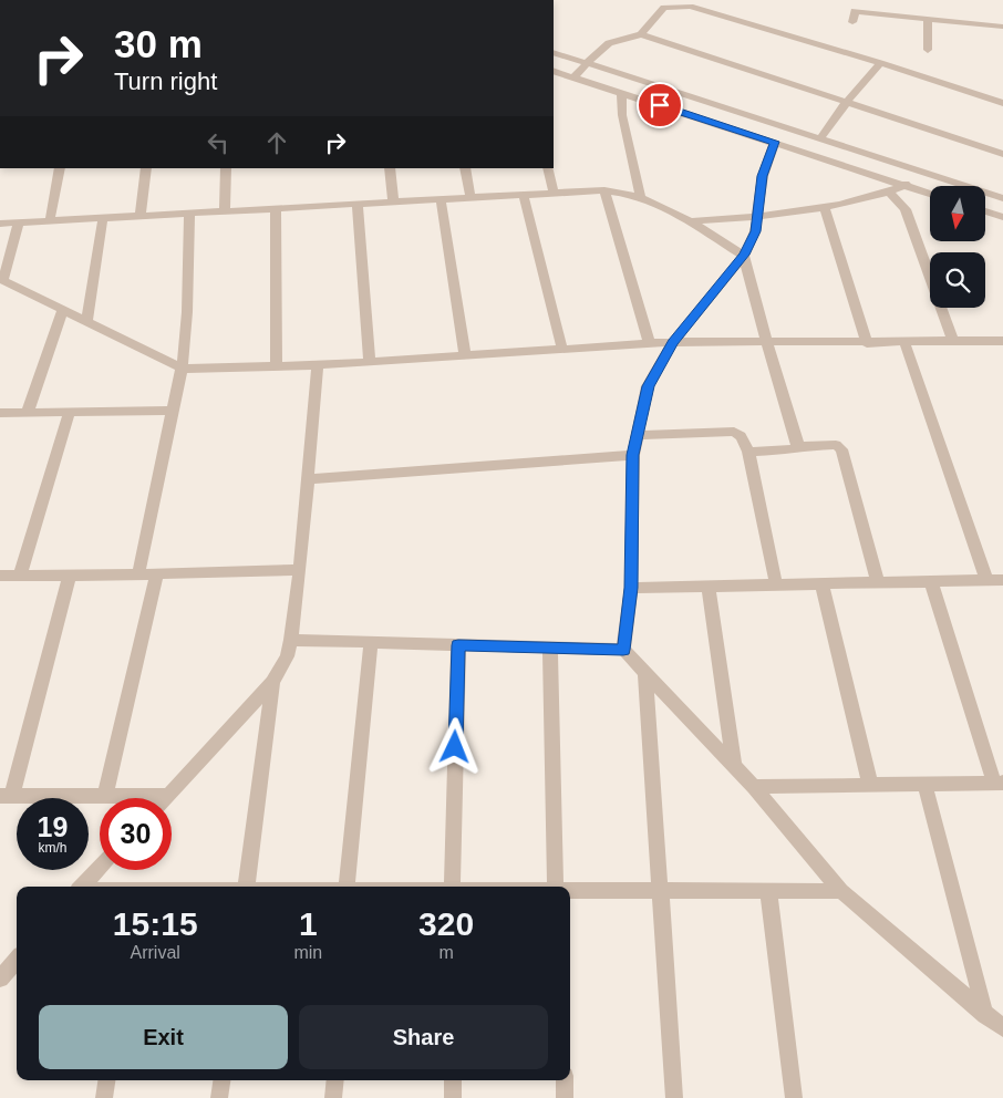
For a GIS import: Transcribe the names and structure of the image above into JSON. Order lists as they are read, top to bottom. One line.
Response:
{"north":"bottom","page":{"turn":["30 m","Turn right"],"speed":"19 km/h","limit":"30","eta":["15:15","Arrival","1","min","320","m"],"buttons":["Exit","Share"]}}
